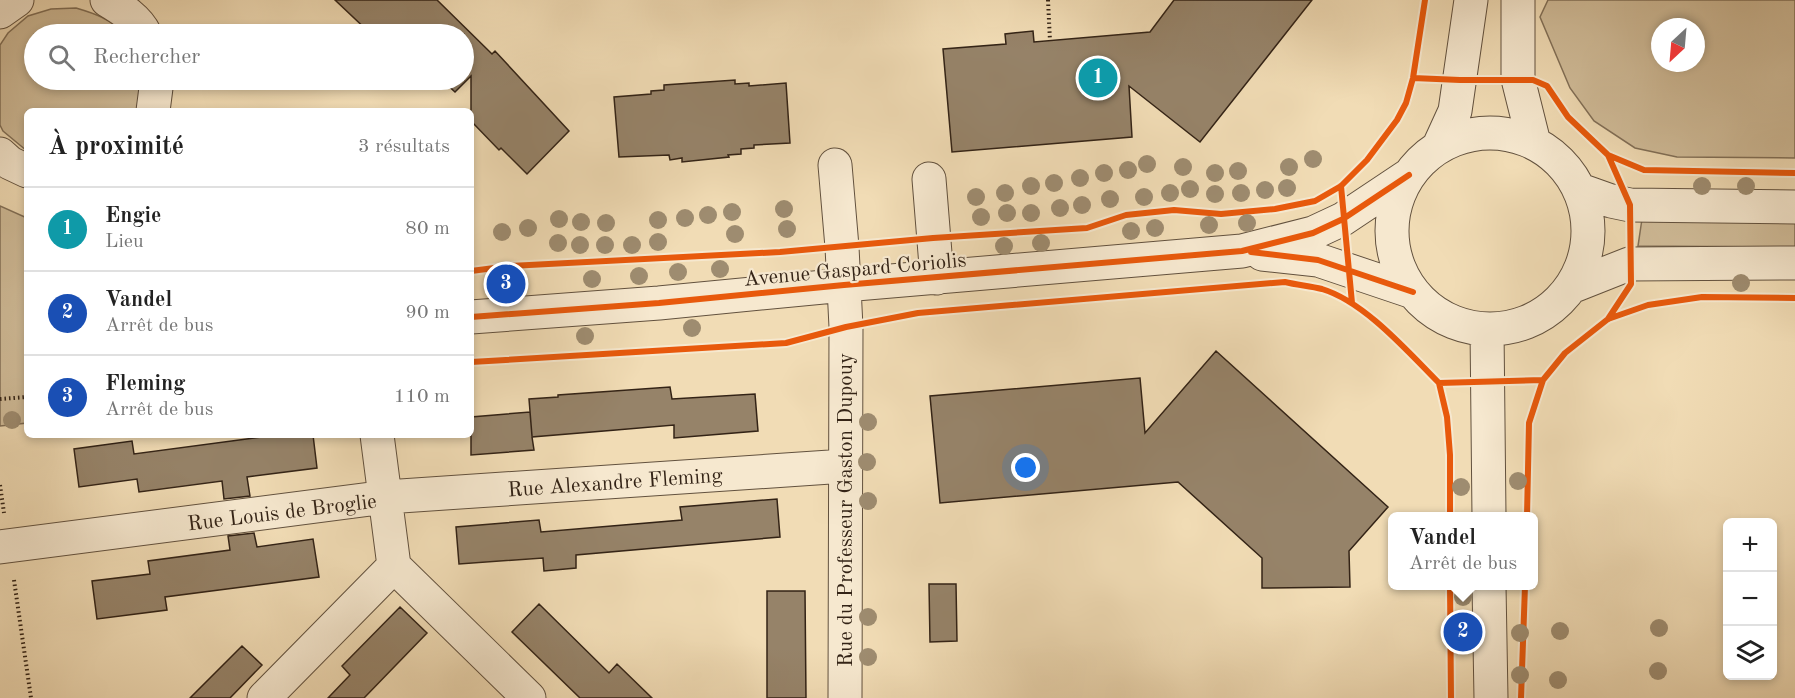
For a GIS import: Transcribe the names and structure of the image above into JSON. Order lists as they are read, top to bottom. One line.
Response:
{"streets":{"street":["Avenue Gaspard Coriolis","Rue Alexandre Fleming","Rue du Professeur Gaston Dupouy","Rue Louis de Broglie"]},"crossings":[["Avenue Gaspard Coriolis","Rue du Professeur Gaston Dupouy"],["Rue Alexandre Fleming","Rue du Professeur Gaston Dupouy"],["Rue Alexandre Fleming","Rue Louis de Broglie"]],"north":"bottom left","page":{"search":"Rechercher","pins":["1","3","2"],"heading":["À proximité","3 résultats"],"list":[{"mark":"1","name":"Engie","note":"Lieu","value":"80 m"},{"mark":"2","name":"Vandel","note":"Arrêt de bus","value":"90 m"},{"mark":"3","name":"Fleming","note":"Arrêt de bus","value":"110 m"}],"popup":["Vandel","Arrêt de bus"],"map_buttons":["+","−"]}}
